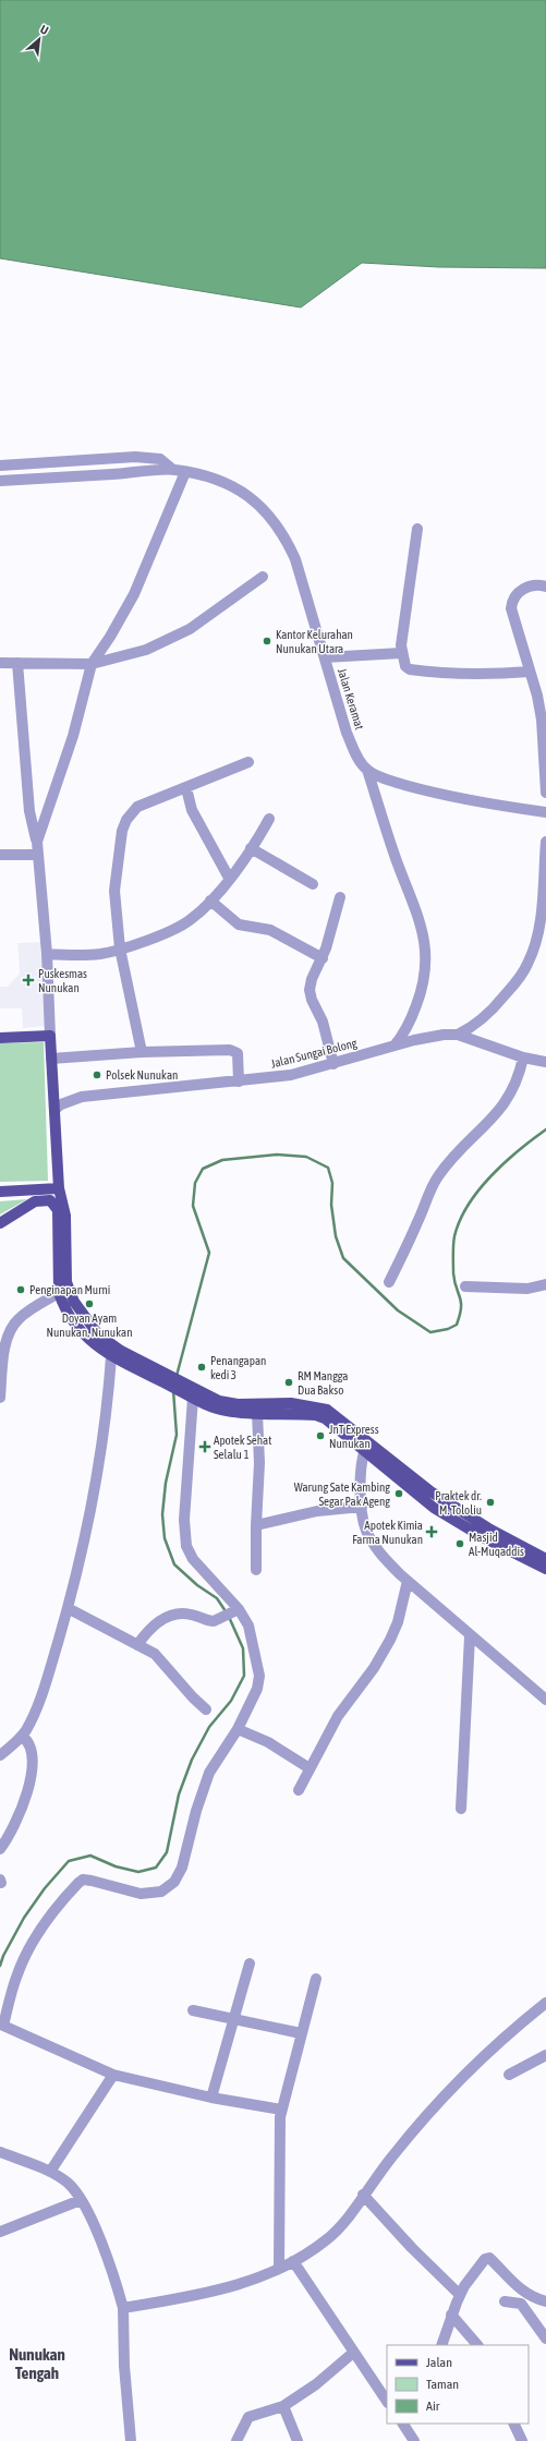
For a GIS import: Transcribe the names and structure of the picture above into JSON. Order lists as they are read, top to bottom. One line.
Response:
{"streets":{"street":["Jalan Keramat","Jalan Sungai Bolong"]},"districts":["Nunukan Tengah"],"places":{"other":["Kantor Kelurahan Nunukan Utara","Polsek Nunukan","Penginapan Murni","Doyan Ayam Nunukan, Nunukan","Penangapan kedi 3","RM Mangga Dua Bakso","JnT Express Nunukan","Warung Sate Kambing Segar Pak Ageng","Praktek dr. M. Tololiu","Masjid Al-Muqaddis"],"health":["Puskesmas Nunukan","Apotek Sehat Selalu 1","Apotek Kimia Farma Nunukan"]},"legend":["Jalan","Taman","Air"],"north":"top right"}
